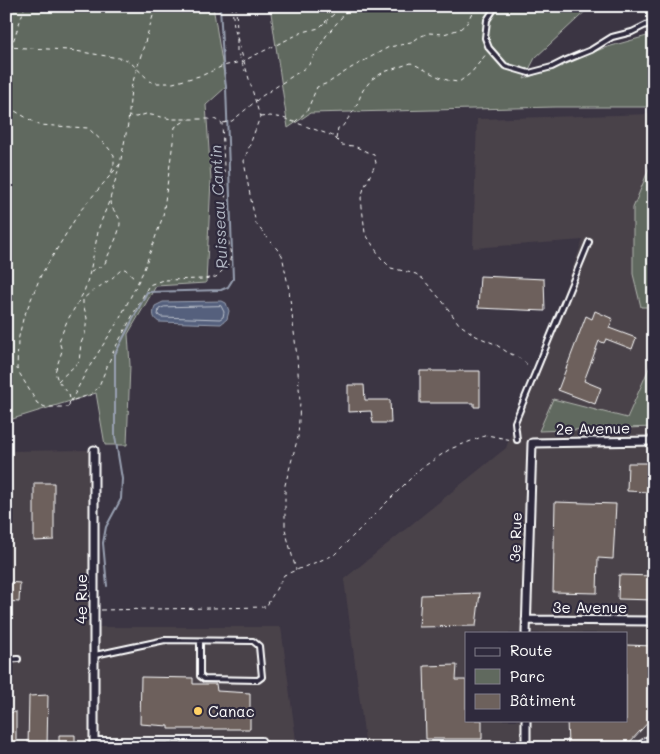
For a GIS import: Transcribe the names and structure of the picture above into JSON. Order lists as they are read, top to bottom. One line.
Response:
{"streets":{"street":["2e Avenue","3e Rue","4e Rue","3e Avenue"]},"crossings":[["2e Avenue","3e Rue"],["3e Rue","3e Avenue"]],"water":["Ruisseau Cantin"],"places":["Canac"],"legend":["Route","Parc","Bâtiment"]}
